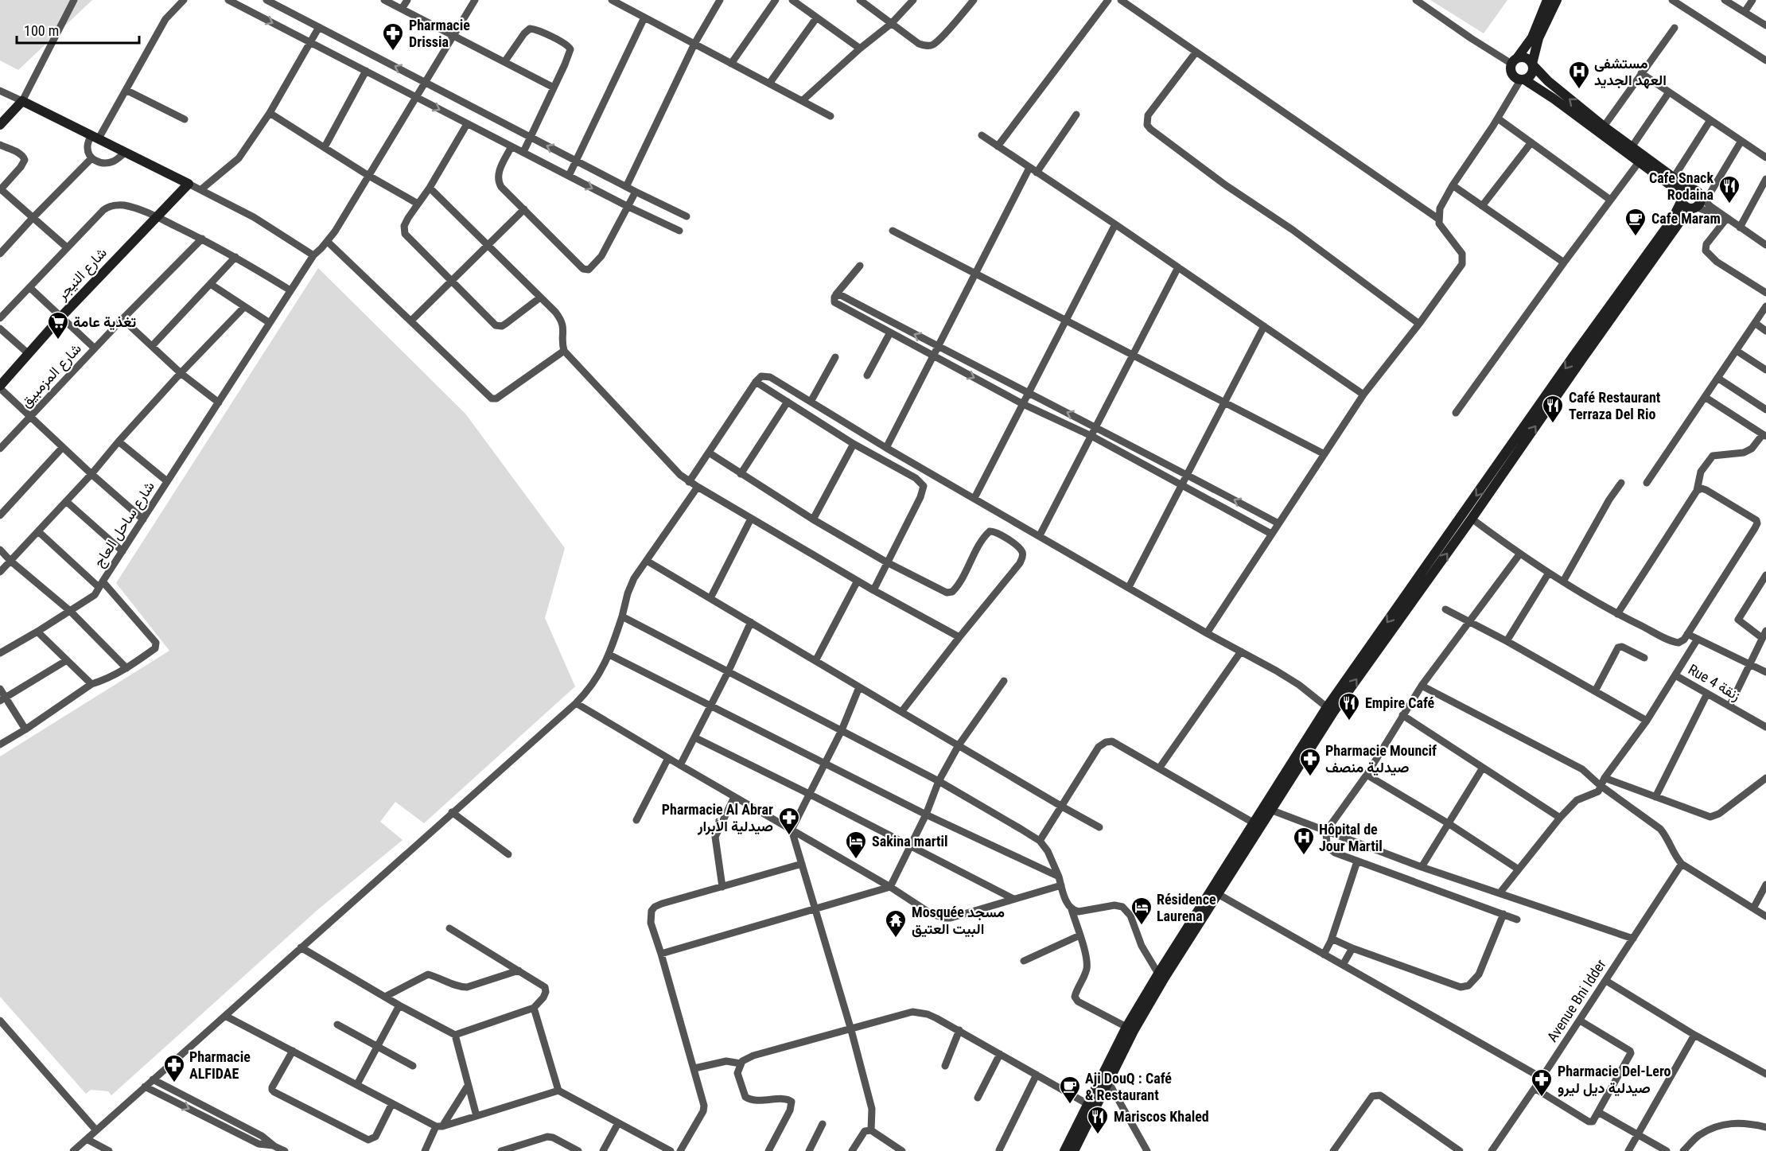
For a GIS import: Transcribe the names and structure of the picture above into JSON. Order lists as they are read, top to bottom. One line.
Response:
{"streets":{"street":["شارع النيجر","شارع المزمبيق","شارع ساحل العاج","Rue 4 زنقة","Avenue Bni Idder"]},"places":{"pharmacy":["Pharmacie Drissia","Pharmacie Mouncif صيدلية منصف","Pharmacie Al Abrar صيدلية الأبرار","Pharmacie ALFIDAE","Pharmacie Del-Lero صيدلية ديل ليرو"],"hospital":["مستشفى العهد الجديد","Hôpital de Jour Martil"],"restaurant":["Cafe Snack Rodaina","Café Restaurant Terraza Del Rio","Empire Café","Mariscos Khaled"],"cafe":["Cafe Maram","Aji DouQ : Café & Restaurant"],"supermarket":["تغذية عامة"],"hotel":["Sakina martil","Résidence Laurena"],"temple":["Mosquée مسجد البيت العتيق"]},"scale_bar":"100 m"}
